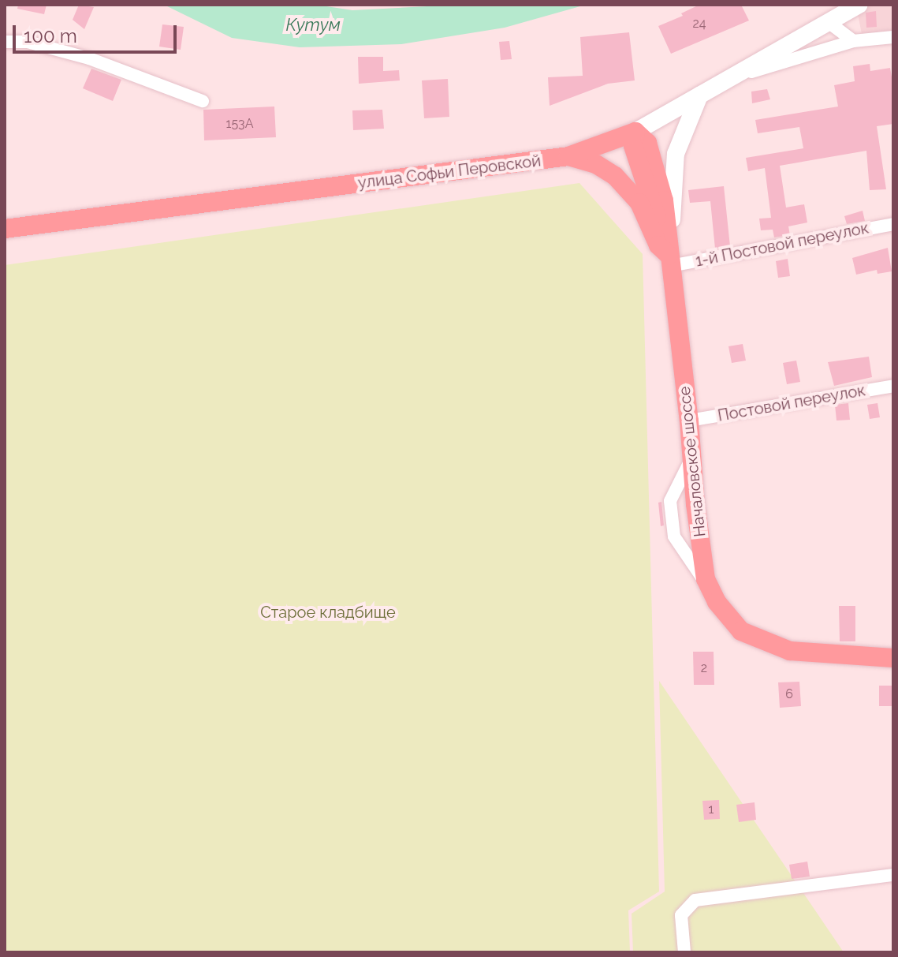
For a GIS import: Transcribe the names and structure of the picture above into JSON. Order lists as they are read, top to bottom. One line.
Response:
{"streets":{"main road":["улица Софьи Перовской","Началовское шоссе"],"street":["1-й Постовой переулок","Постовой переулок"]},"crossings":[["улица Софьи Перовской","Началовское шоссе"],["1-й Постовой переулок","Началовское шоссе"],["Постовой переулок","Началовское шоссе"]],"water":["Кутум"],"parks":["Старое кладбище"],"house_numbers":["24","153А","2","6","1"],"scale_bar":"100 m"}
